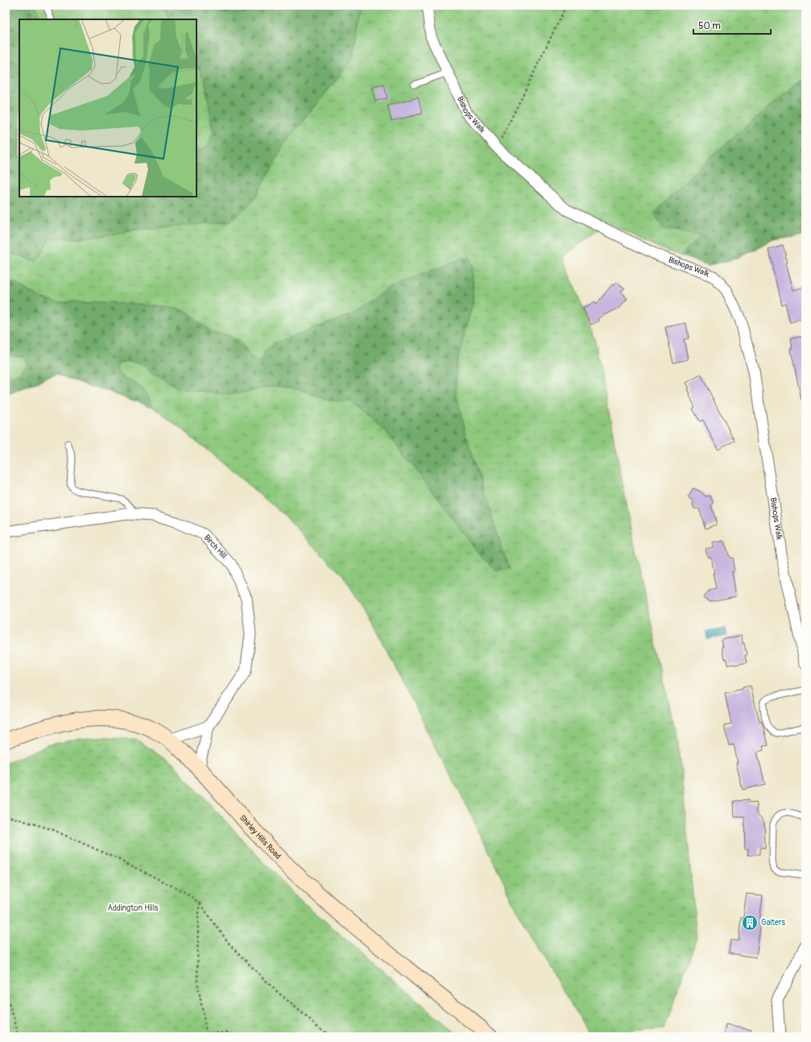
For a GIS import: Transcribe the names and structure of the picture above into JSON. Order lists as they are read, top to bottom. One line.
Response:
{"streets":{"street":["Bishops Walk","Birch Hill","Shirley Hills Road"]},"crossings":[["Birch Hill","Shirley Hills Road"]],"parks":["Addington Hills"],"places":{"building":["Gaiters"]},"scale_bar":"50 m"}
